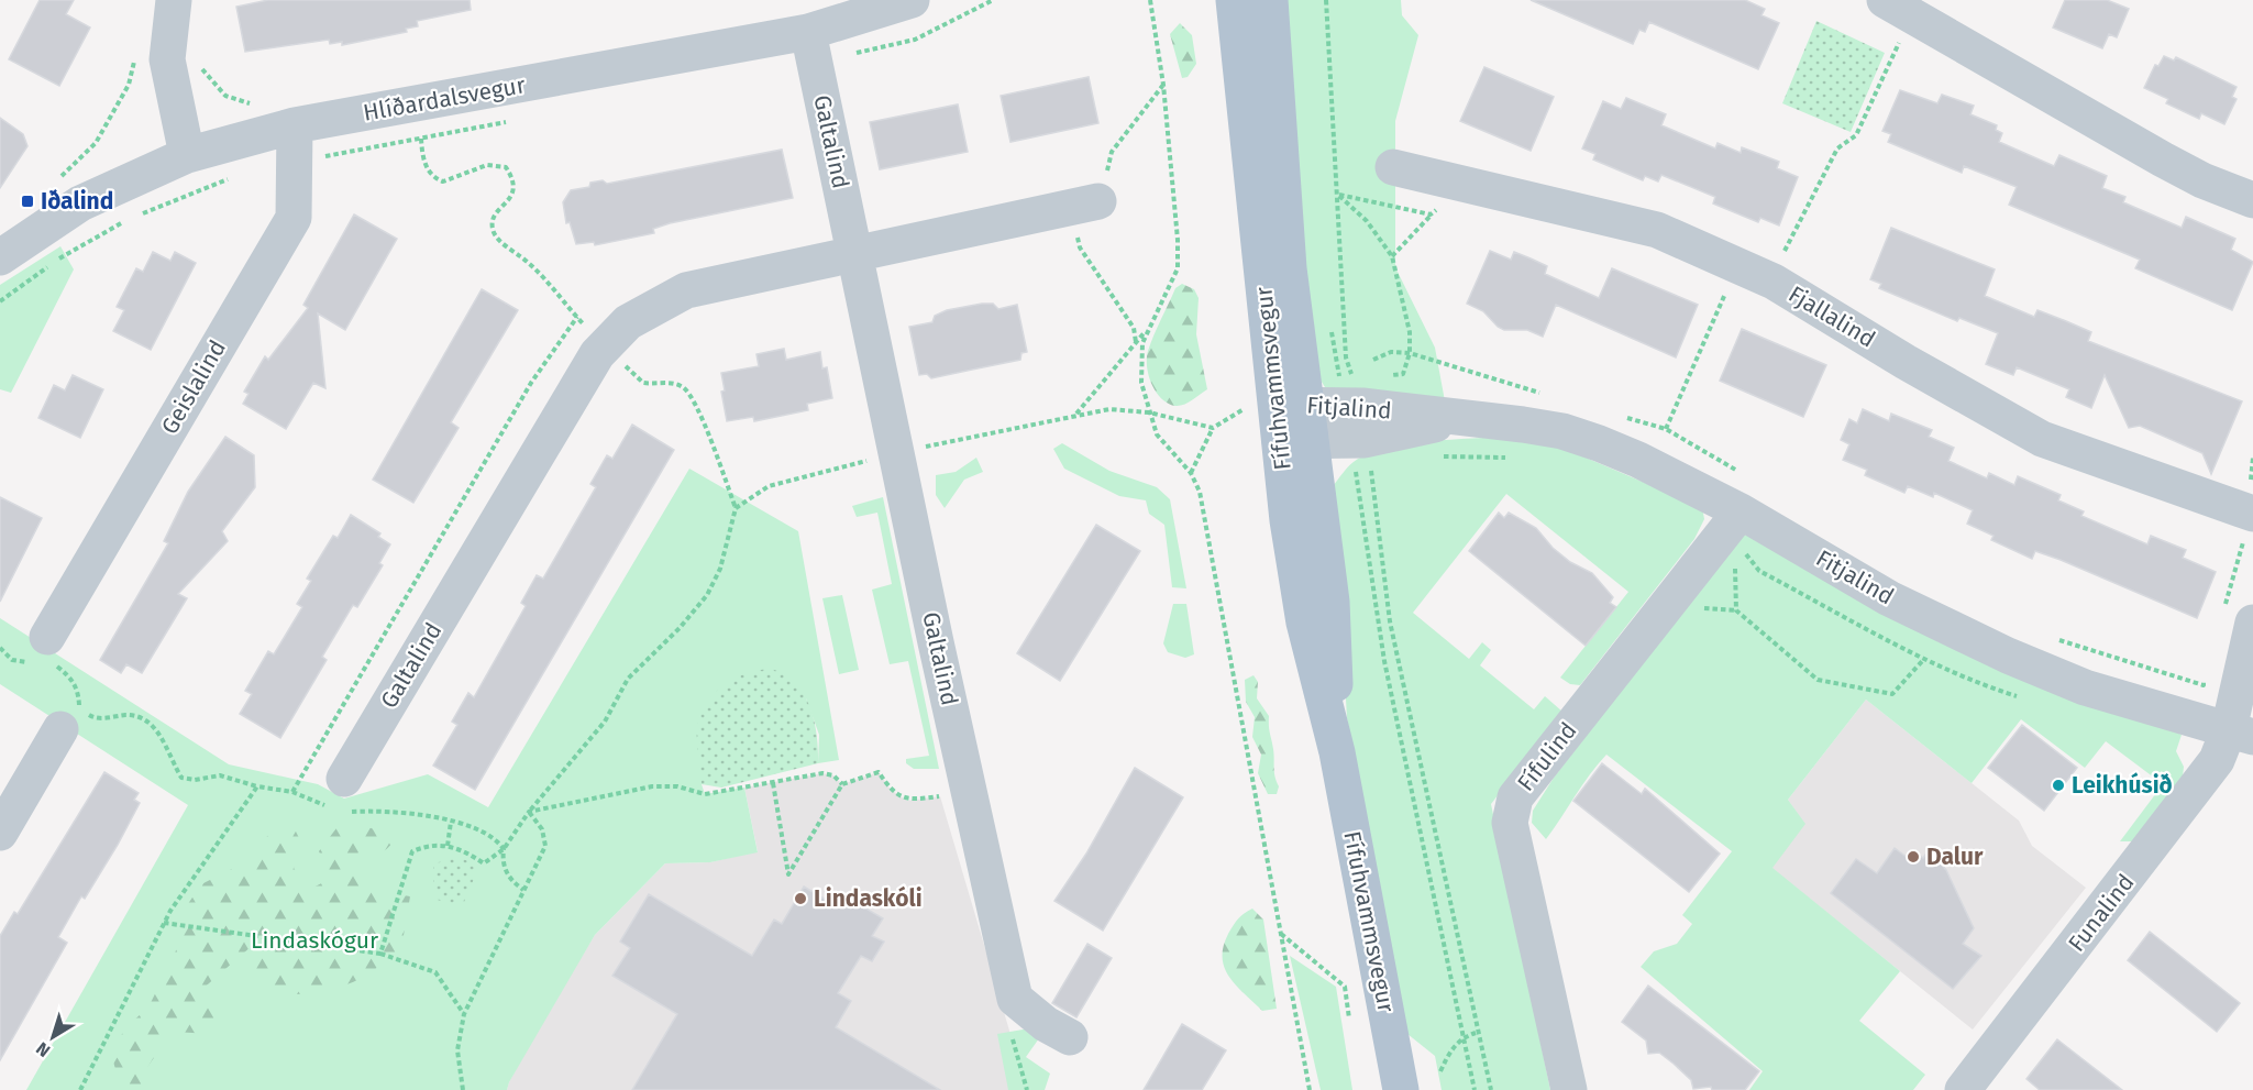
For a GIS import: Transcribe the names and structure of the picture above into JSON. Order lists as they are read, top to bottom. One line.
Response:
{"streets":{"main road":["Fífuhvammsvegur"],"street":["Hlíðardalsvegur","Galtalind","Fjallalind","Geislalind","Fitjalind","Fífulind","Funalind"]},"crossings":[["Hlíðardalsvegur","Galtalind"],["Hlíðardalsvegur","Geislalind"],["Fífuhvammsvegur","Fitjalind"],["Fitjalind","Fífulind"],["Fitjalind","Funalind"]],"parks":["Lindaskógur"],"places":{"transit":["Iðalind"],"other":["Leikhúsið","Dalur","Lindaskóli"]},"north":"bottom left"}
